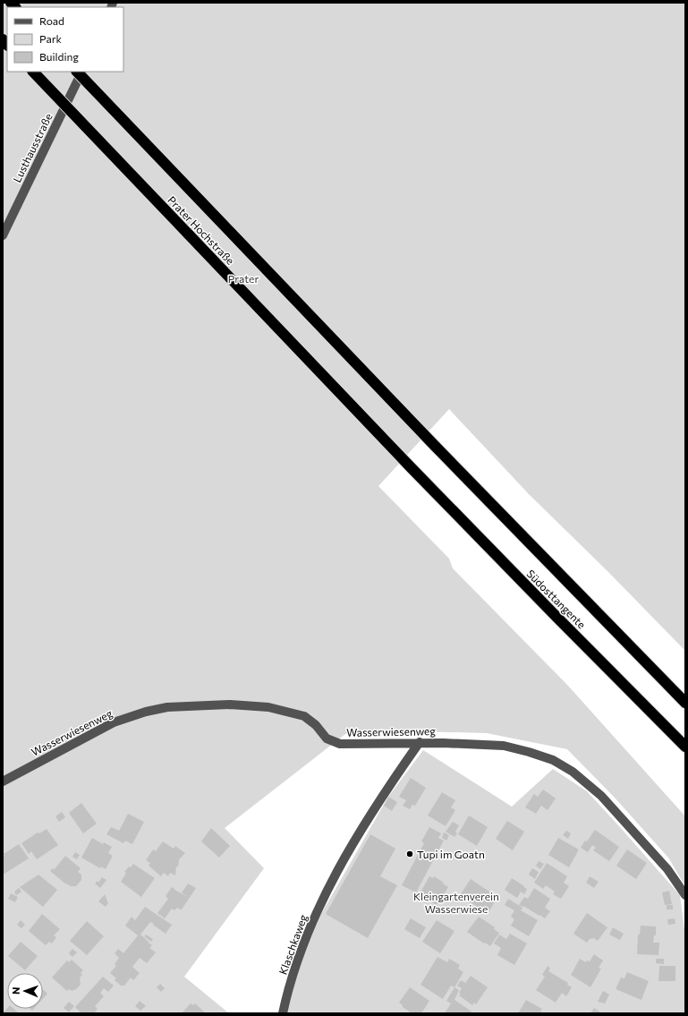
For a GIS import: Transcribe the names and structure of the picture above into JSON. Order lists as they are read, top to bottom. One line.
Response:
{"streets":{"highway":["Prater Hochstraße","Südosttangente"],"street":["Lusthausstraße","Wasserwiesenweg","Klaschkaweg"]},"crossings":[["Prater Hochstraße","Südosttangente"],["Wasserwiesenweg","Klaschkaweg"]],"parks":["Prater","Kleingartenverein Wasserwiese"],"places":["Tupi im Goatn"],"legend":["Road","Park","Building"],"north":"left"}
